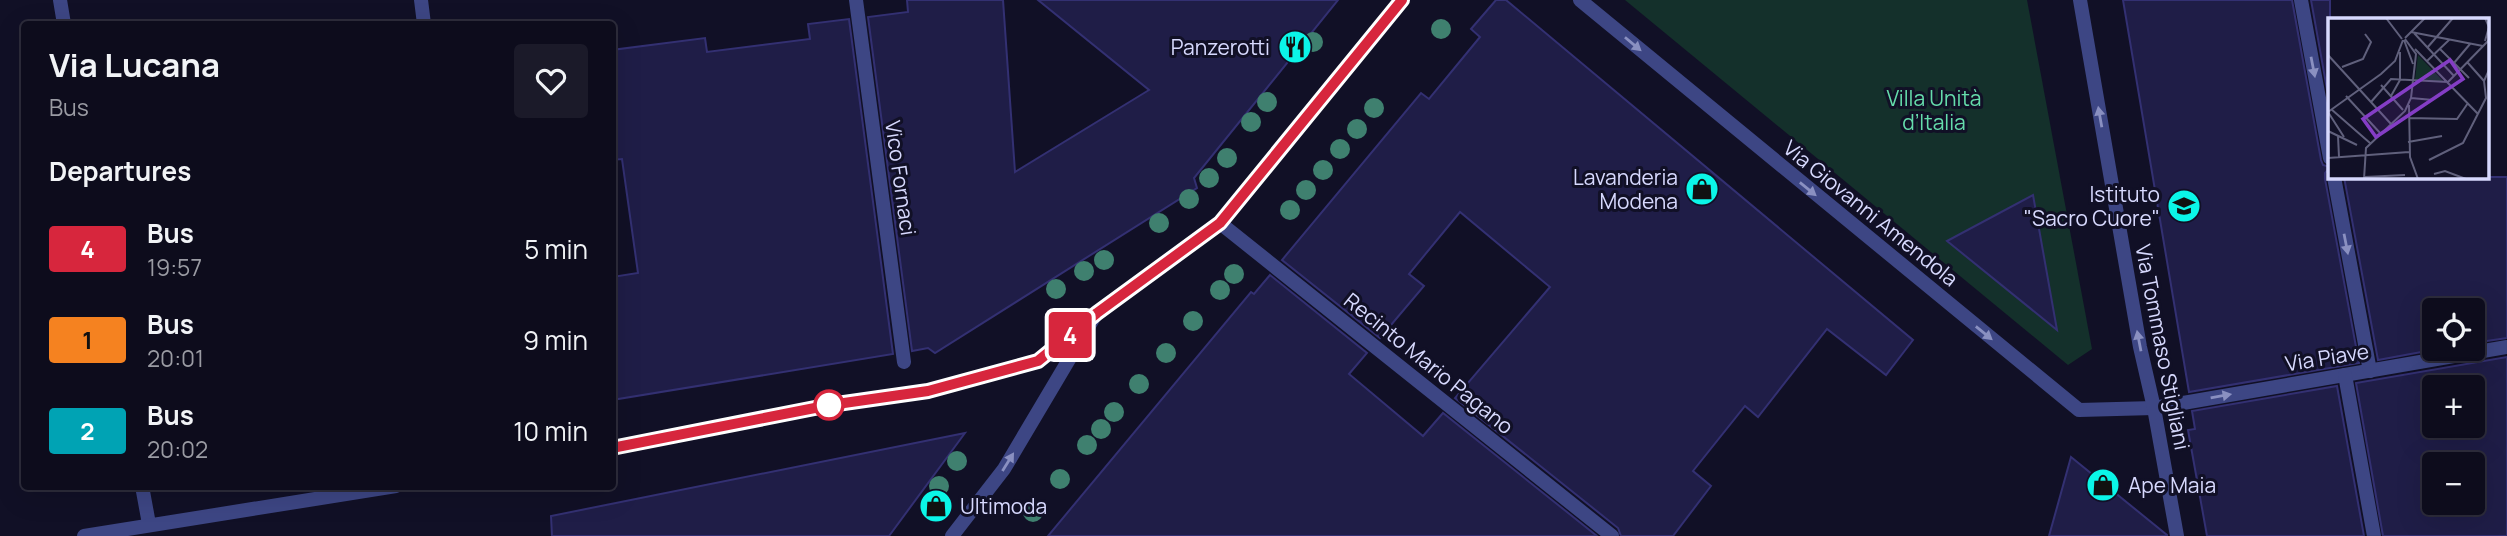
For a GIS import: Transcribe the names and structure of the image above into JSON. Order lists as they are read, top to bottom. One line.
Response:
{"streets":{"street":["Vico Fornaci","Via Giovanni Amendola","Via Tommaso Stigliani","Via Piave","Recinto Mario Pagano"]},"crossings":[["Via Giovanni Amendola","Via Tommaso Stigliani"],["Via Giovanni Amendola","Via Piave"],["Via Tommaso Stigliani","Via Piave"]],"one_way":["Via Giovanni Amendola","Via Tommaso Stigliani","Via Piave"],"parks":["Villa Unità d’Italia"],"places":{"restaurant":["Panzerotti"],"shop":["Lavanderia Modena","Ape Maia","Ultimoda"],"school or university":["Istituto \"Sacro Cuore\""]},"lines":["bus line 4"],"page":{"on_map":"4","heading":[["Via Lucana","Bus"],"Departures"],"list":[{"mark":"4","name":"Bus","note":"19:57","value":"5 min"},{"mark":"1","name":"Bus","note":"20:01","value":"9 min"},{"mark":"2","name":"Bus","note":"20:02","value":"10 min"}],"map_buttons":["+","−"]}}
